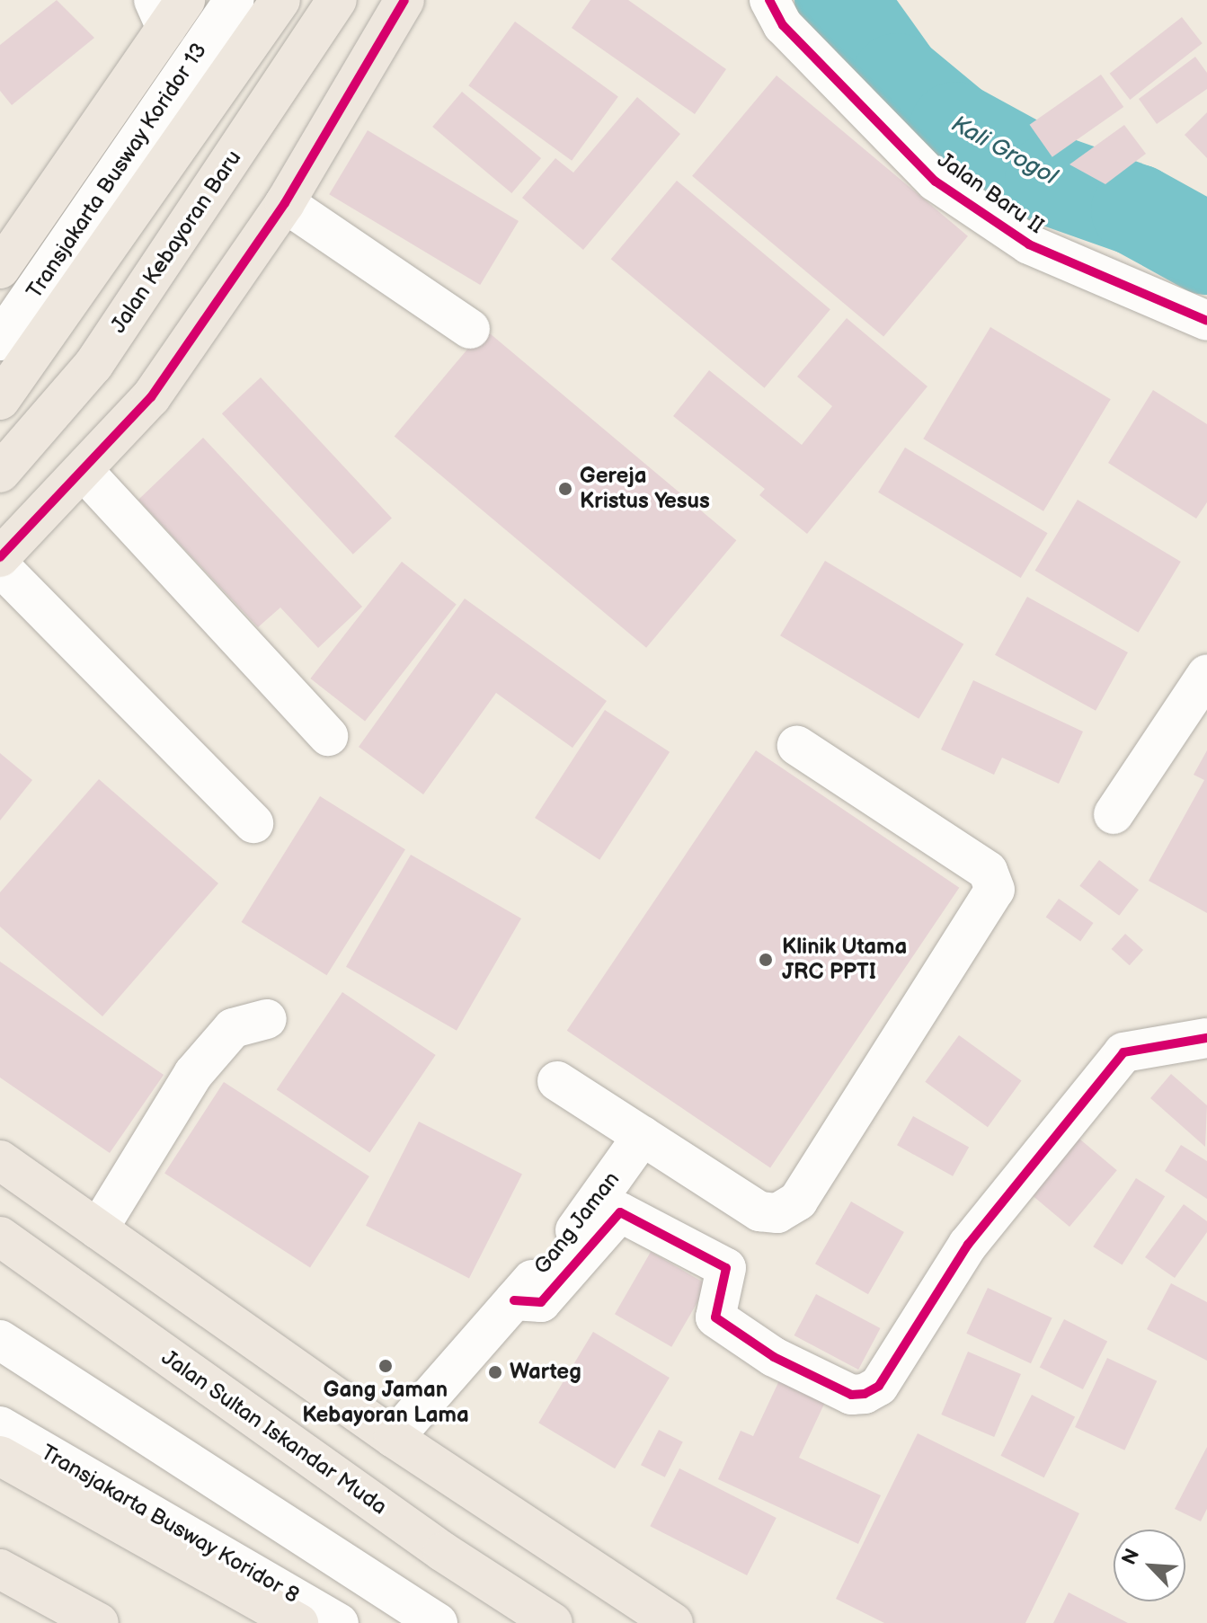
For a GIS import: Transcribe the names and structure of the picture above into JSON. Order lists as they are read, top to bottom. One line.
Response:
{"streets":{"main road":["Jalan Kebayoran Baru","Jalan Sultan Iskandar Muda"],"street":["Transjakarta Busway Koridor 13","Jalan Baru II","Gang Jaman","Transjakarta Busway Koridor 8"]},"water":["Kali Grogol"],"places":["Gereja Kristus Yesus","Klinik Utama JRC PPTI","Gang Jaman Kebayoran Lama","Warteg"],"north":"top left"}
